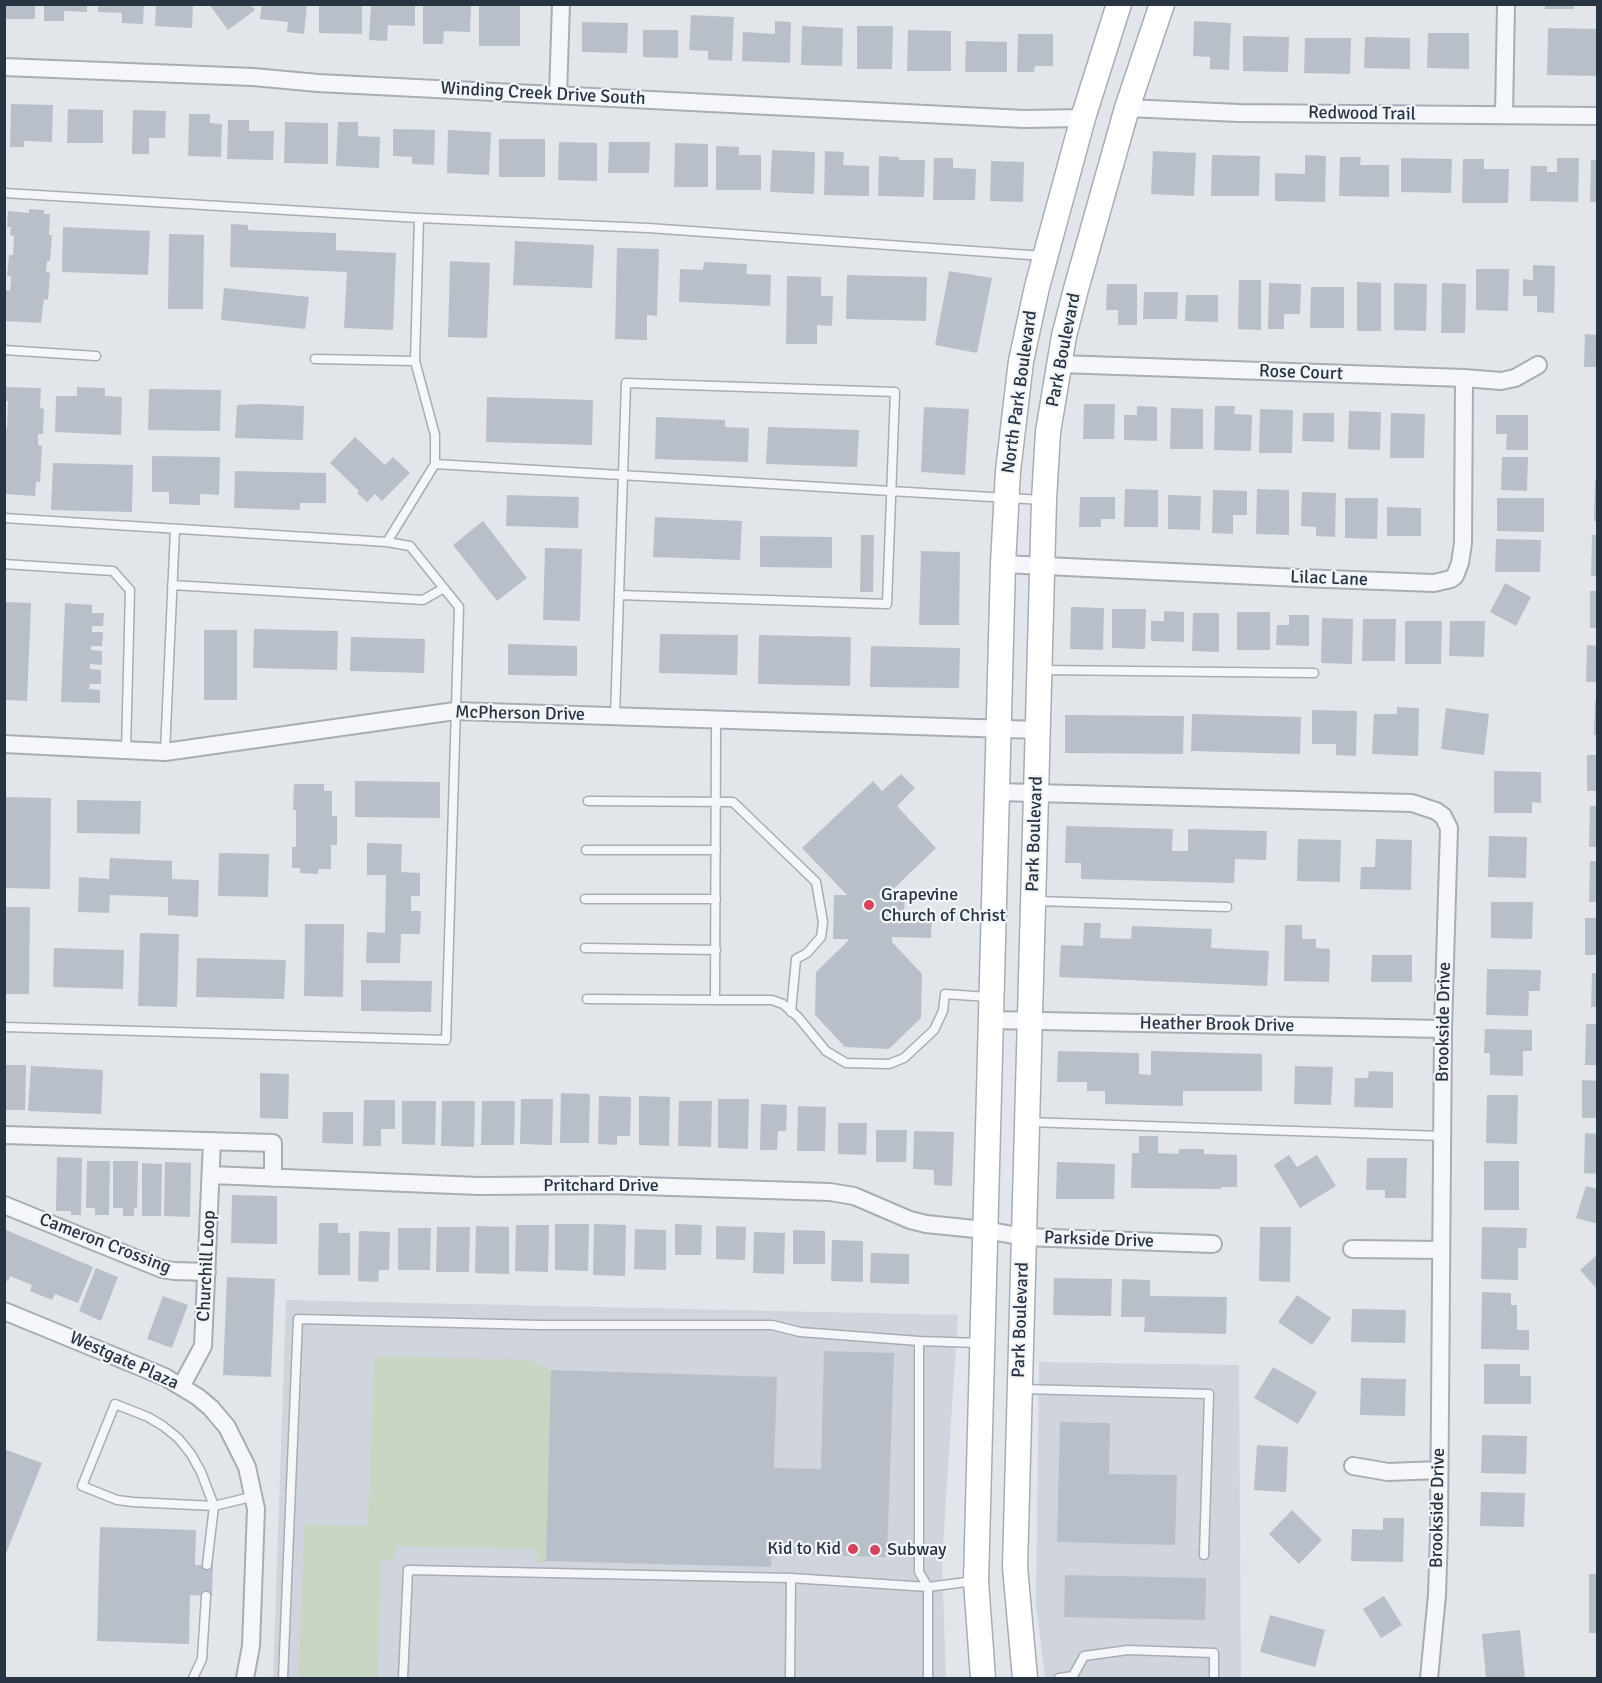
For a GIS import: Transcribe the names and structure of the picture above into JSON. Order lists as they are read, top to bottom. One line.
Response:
{"streets":{"main road":["Park Boulevard","North Park Boulevard"],"street":["Winding Creek Drive South","Redwood Trail","Rose Court","Lilac Lane","McPherson Drive","Brookside Drive","Heather Brook Drive","Pritchard Drive","Parkside Drive","Cameron Crossing","Churchill Loop","Westgate Plaza"]},"crossings":[["Winding Creek Drive South","North Park Boulevard"],["Redwood Trail","Park Boulevard"],["Park Boulevard","Rose Court"],["Park Boulevard","Lilac Lane"],["Park Boulevard","McPherson Drive"],["Park Boulevard","Brookside Drive"],["Park Boulevard","Heather Brook Drive"],["Park Boulevard","Parkside Drive"],["Rose Court","Lilac Lane"],["North Park Boulevard","Lilac Lane"],["North Park Boulevard","McPherson Drive"],["North Park Boulevard","Brookside Drive"],["Brookside Drive","Heather Brook Drive"],["Pritchard Drive","Parkside Drive"],["Pritchard Drive","Churchill Loop"],["Cameron Crossing","Churchill Loop"],["Churchill Loop","Westgate Plaza"]],"places":["Grapevine Church of Christ","Kid to Kid","Subway"]}
